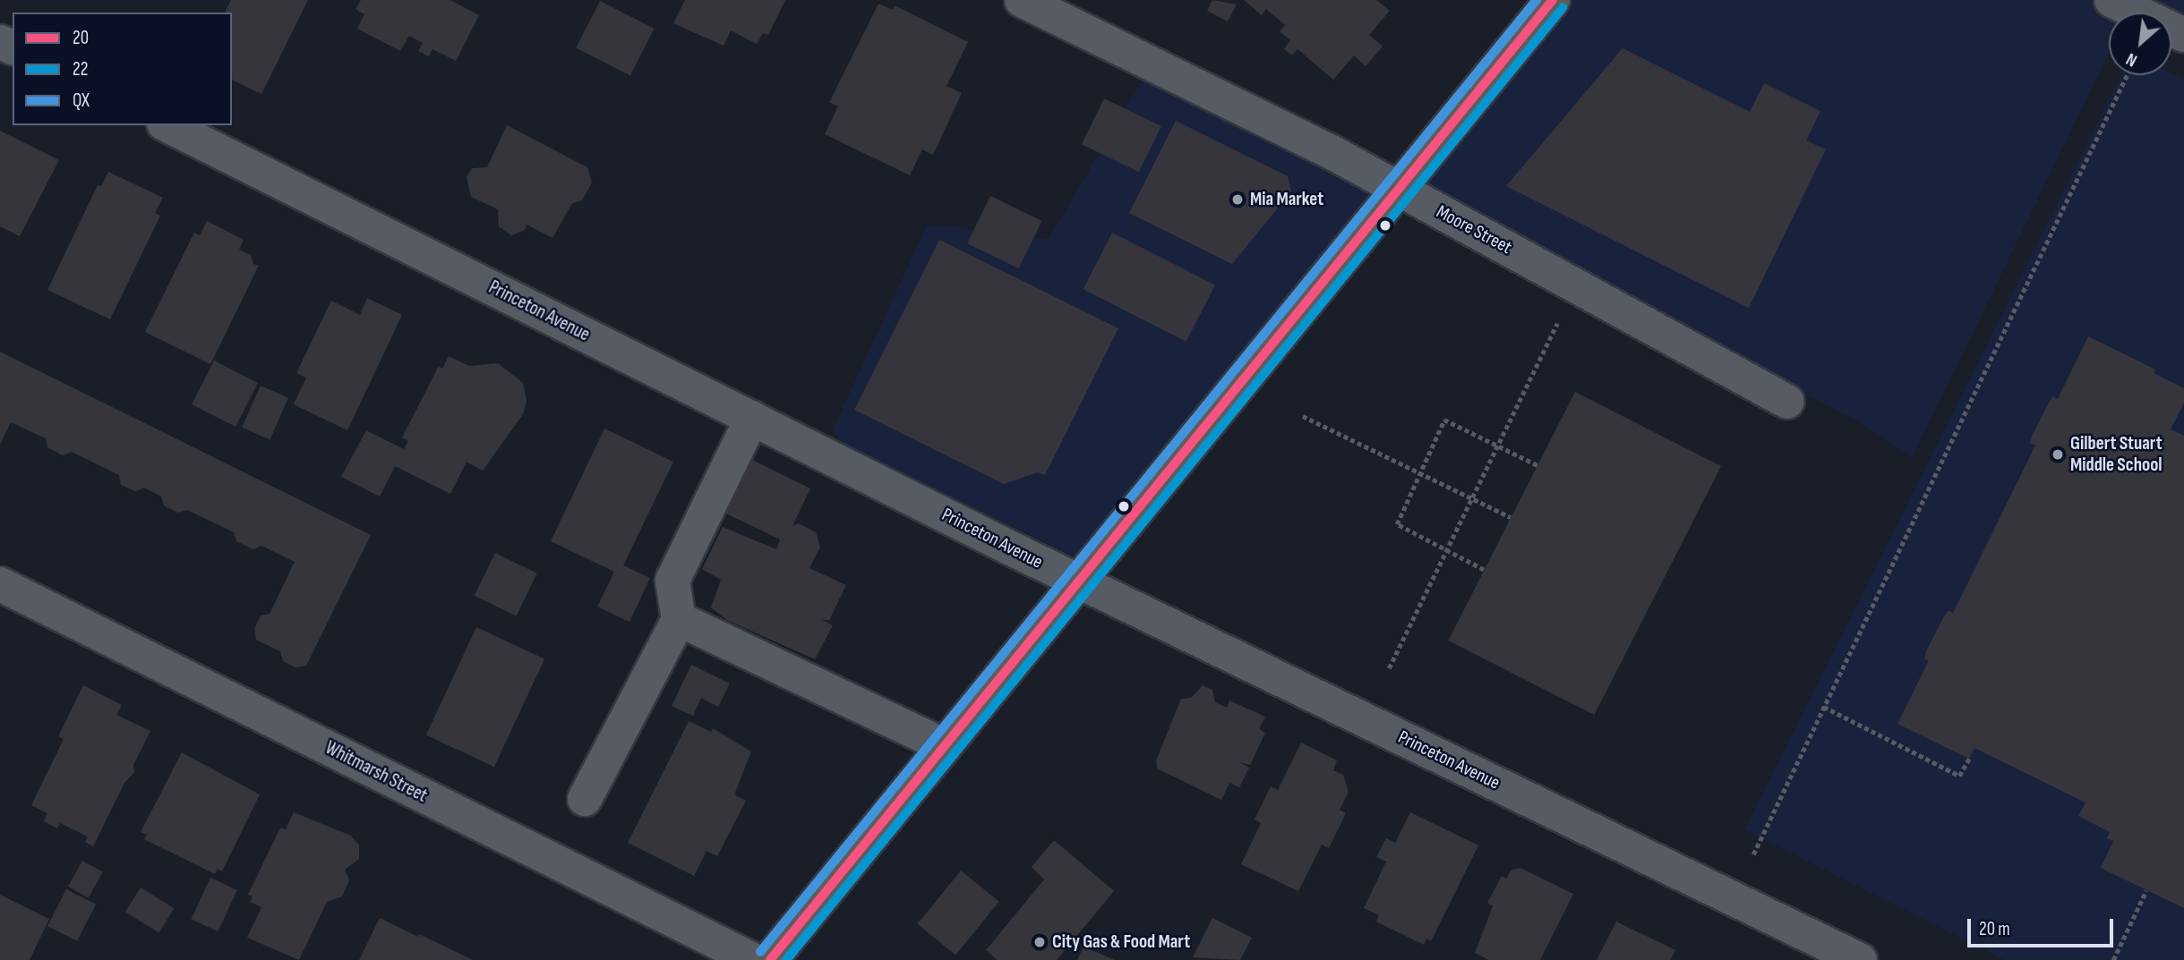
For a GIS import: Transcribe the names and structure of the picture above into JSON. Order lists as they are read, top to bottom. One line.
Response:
{"streets":{"street":["Moore Street","Princeton Avenue","Whitmarsh Street"]},"places":["Mia Market","Gilbert Stuart Middle School","City Gas & Food Mart"],"lines":["transit line 20","transit line QX","transit line 22"],"legend":["20","22","QX"],"scale_bar":"20 m","north":"bottom left"}
